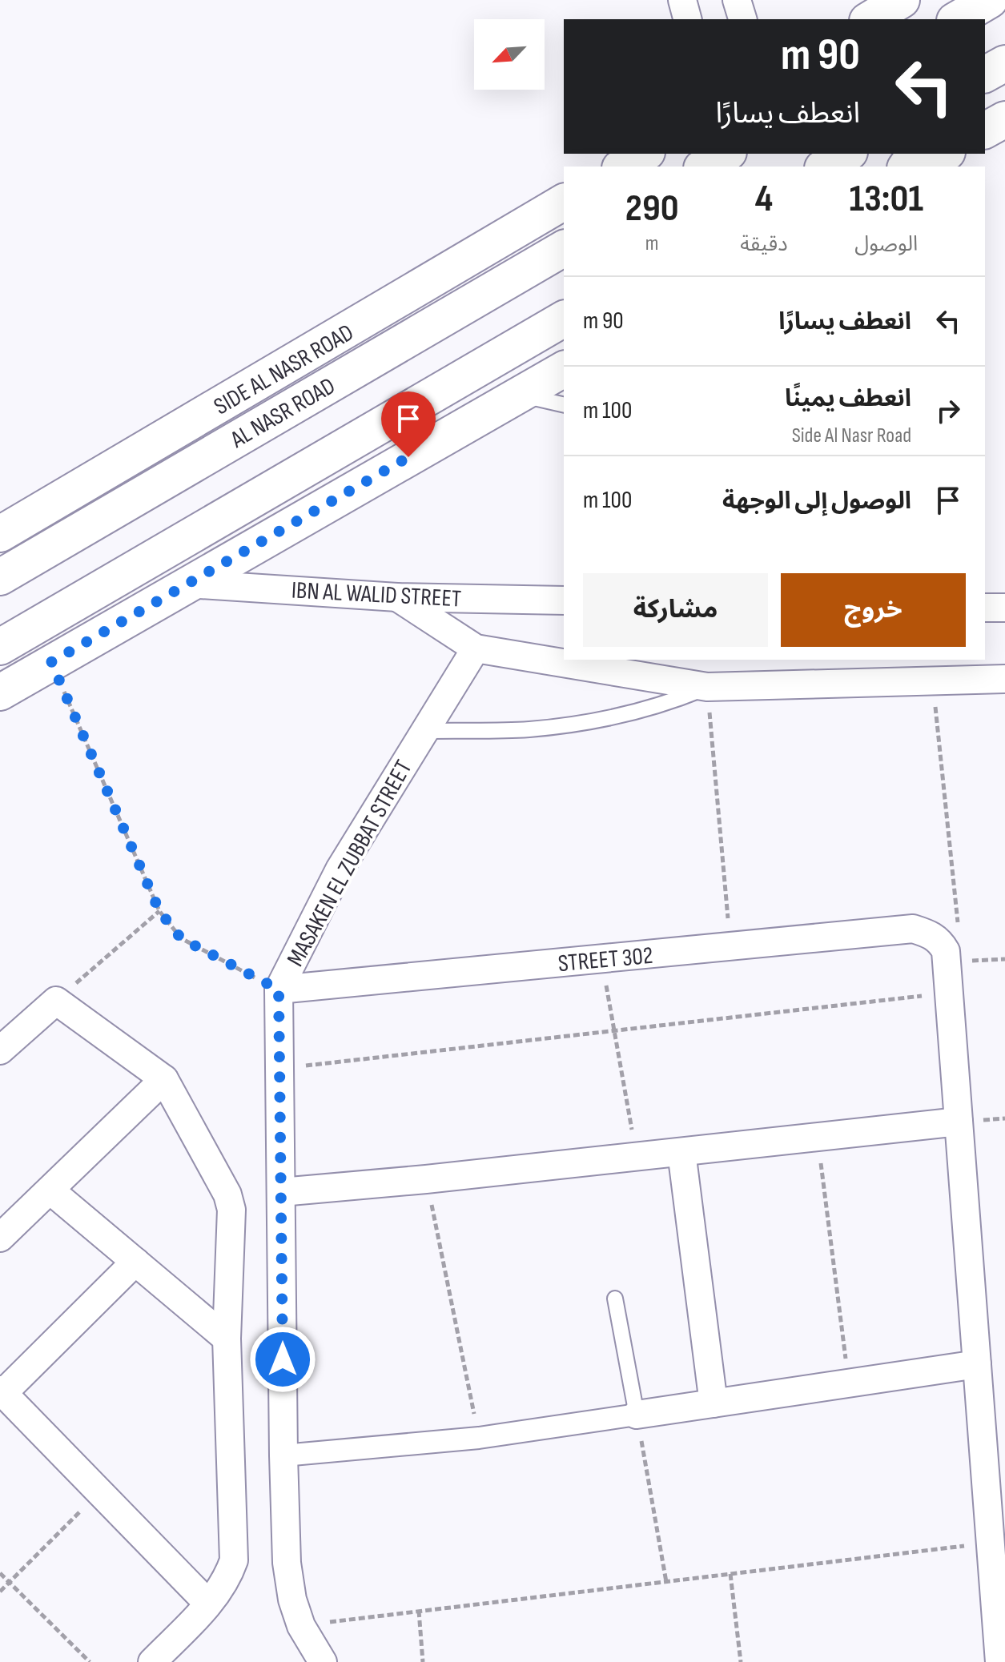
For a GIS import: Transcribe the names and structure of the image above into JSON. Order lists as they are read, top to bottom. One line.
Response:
{"streets":{"main road":["SIDE AL NASR ROAD","AL NASR ROAD"],"street":["IBN AL WALID STREET","MASAKEN EL ZUBBAT STREET","STREET 302"]},"crossings":[["MASAKEN EL ZUBBAT STREET","STREET 302"]],"north":"bottom left","page":{"turn":["90 m","انعطف يسارًا"],"eta":["13:01","الوصول","4","دقيقة","290","m"],"list":[{"name":"انعطف يسارًا","value":"90 m"},{"name":"انعطف يمينًا","note":"Side Al Nasr Road","value":"100 m"},{"name":"الوصول إلى الوجهة","value":"100 m"}],"buttons":["خروج","مشاركة"]}}
